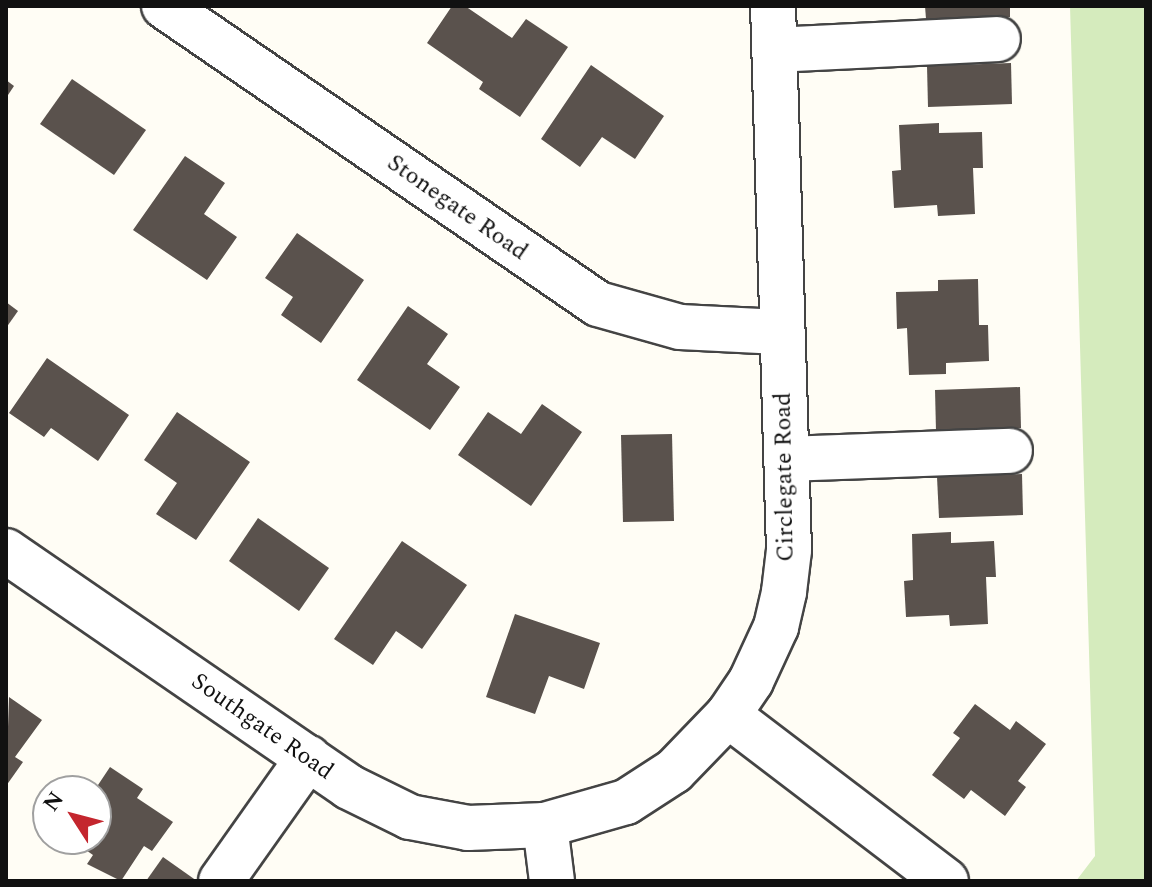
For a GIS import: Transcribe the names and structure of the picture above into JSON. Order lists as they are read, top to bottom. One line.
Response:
{"streets":{"street":["Stonegate Road","Circlegate Road","Southgate Road"]},"crossings":[["Stonegate Road","Circlegate Road"],["Circlegate Road","Southgate Road"]],"north":"top left"}
